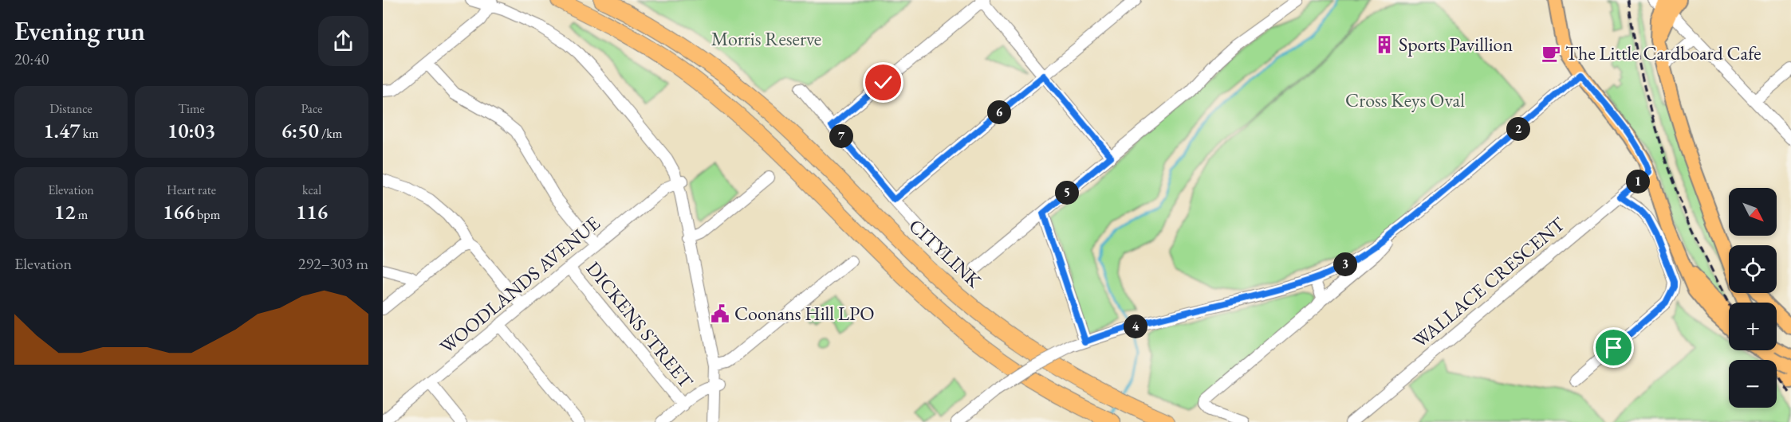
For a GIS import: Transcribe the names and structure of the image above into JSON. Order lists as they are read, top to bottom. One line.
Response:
{"streets":{"highway":["CITYLINK"],"street":["WALLACE CRESCENT","WOODLANDS AVENUE","DICKENS STREET"]},"crossings":[["WOODLANDS AVENUE","DICKENS STREET"]],"parks":["Morris Reserve","Cross Keys Oval"],"places":{"building":["Sports Pavillion"],"cafe":["The Little Cardboard Cafe"],"public building":["Coonans Hill LPO"]},"north":"bottom right","page":{"heading":["Evening run","20:40"],"stats":[["Distance","1.47 km"],["Time","10:03"],["Pace","6:50 /km"],["Elevation","12 m"],["Heart rate","166 bpm"],["kcal","116"]],"pins":["6","2","7","1","5","3","4"],"map_buttons":["+","−"],"chart":["Elevation","292–303 m"]}}
